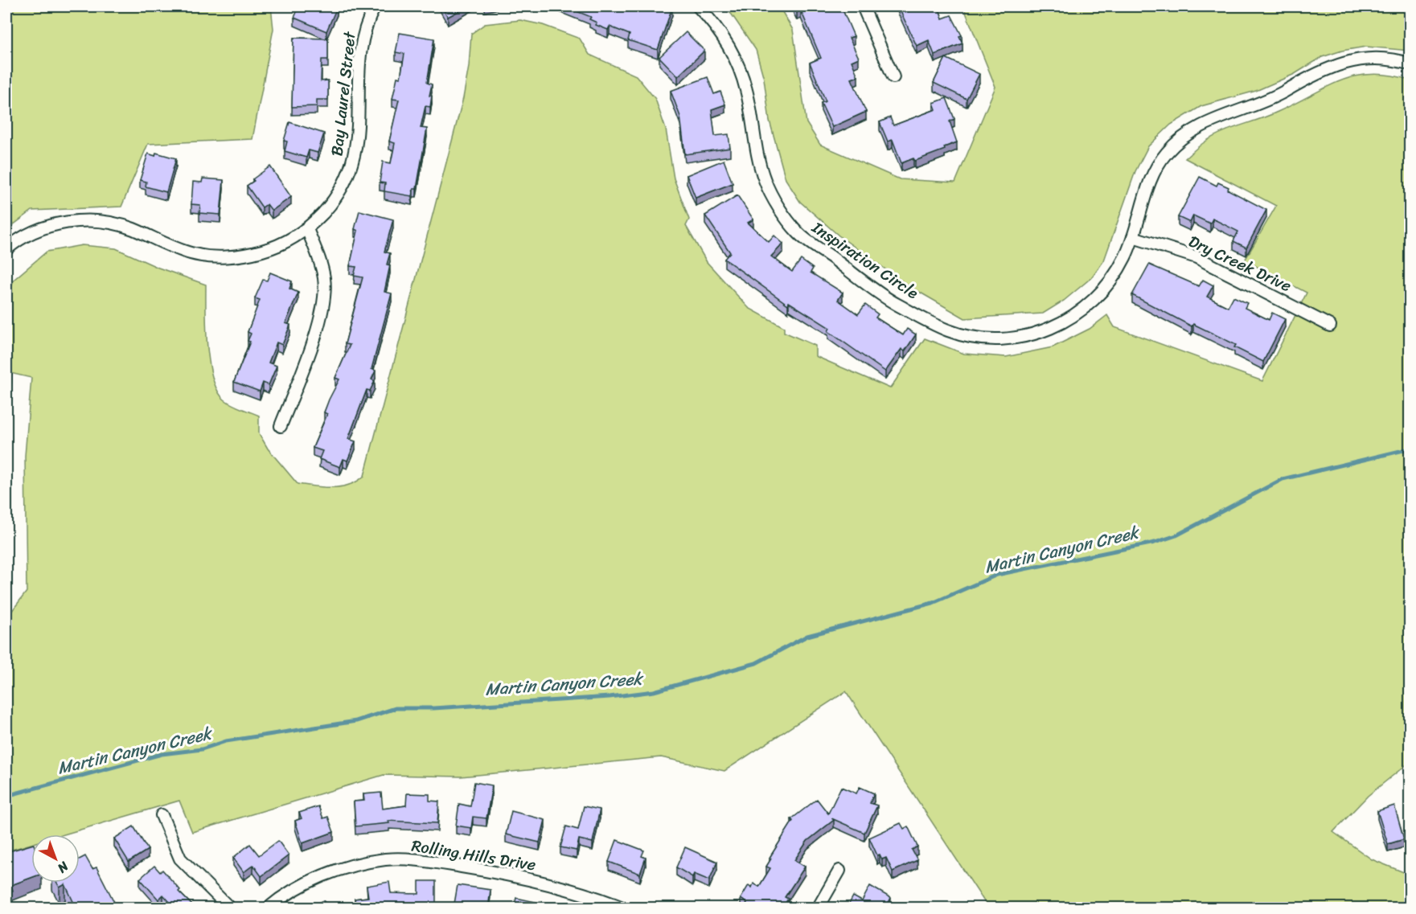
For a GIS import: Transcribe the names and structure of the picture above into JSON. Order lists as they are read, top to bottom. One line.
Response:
{"streets":{"street":["Bay Laurel Street","Inspiration Circle","Dry Creek Drive","Rolling Hills Drive"]},"crossings":[["Inspiration Circle","Dry Creek Drive"]],"water":["Martin Canyon Creek"],"north":"bottom right"}
